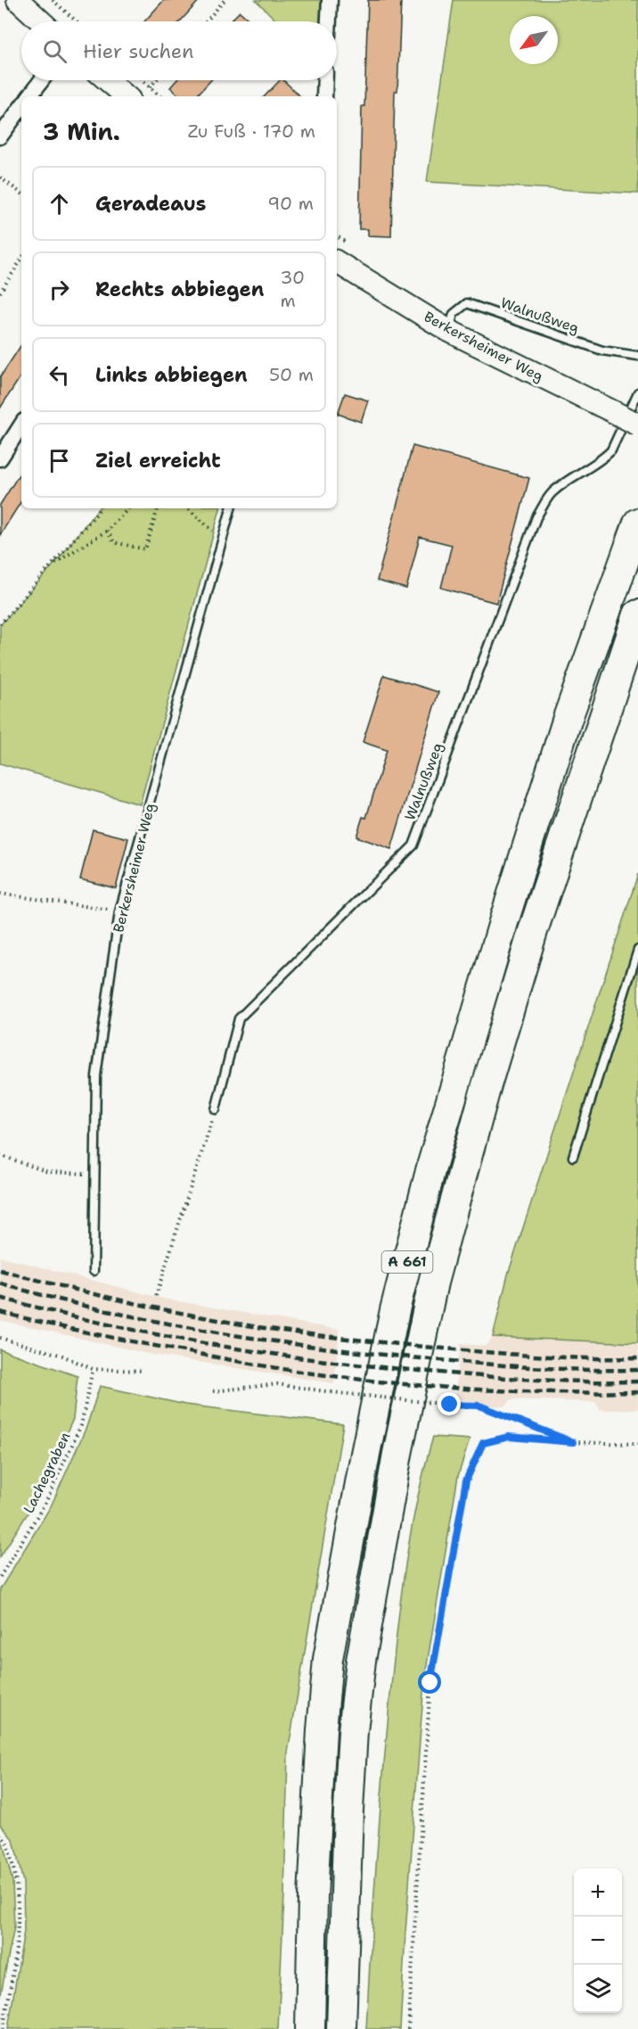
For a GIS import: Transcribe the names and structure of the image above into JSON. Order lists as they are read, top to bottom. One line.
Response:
{"streets":{"highway":["A 661"],"street":["Berkersheimer Weg"],"lane":["Walnußweg"],"path":["Lachegraben"]},"crossings":[["Walnußweg","Berkersheimer Weg"]],"north":"bottom left","page":{"search":"Hier suchen","heading":["3 Min.","Zu Fuß · 170 m"],"list":[["Geradeaus","90 m"],["Rechts abbiegen","30 m"],["Links abbiegen","50 m"],"Ziel erreicht"],"map_buttons":["+","−"]}}
